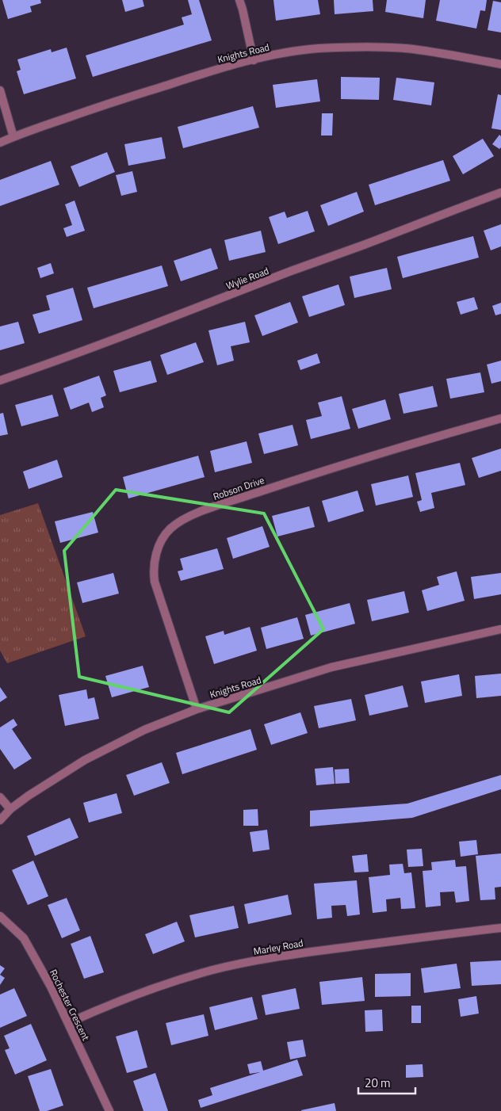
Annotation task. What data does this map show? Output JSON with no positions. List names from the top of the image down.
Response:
{
  "streets": {
    "street": [
      "Knights Road",
      "Wylie Road",
      "Robson Drive",
      "Marley Road",
      "Rochester Crescent"
    ]
  },
  "crossings": [
    ["Knights Road", "Robson Drive"],
    ["Marley Road", "Rochester Crescent"]
  ],
  "scale_bar": "20 m"
}
